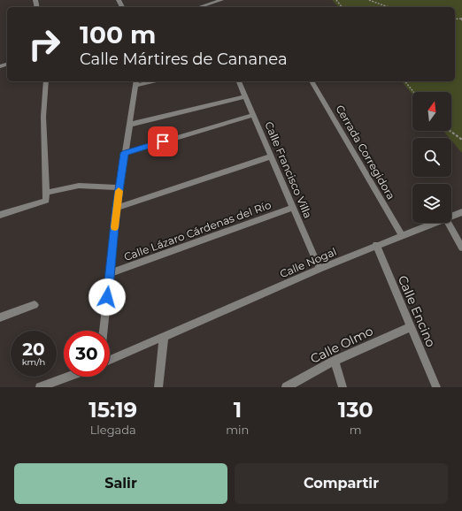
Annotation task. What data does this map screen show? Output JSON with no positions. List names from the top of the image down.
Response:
{
  "streets": {
    "street": [
      "Cerrada Corregidora",
      "Calle Francisco Villa",
      "Calle Lázaro Cárdenas del Río",
      "Calle Nogal",
      "Calle Encino",
      "Calle Olmo"
    ]
  },
  "crossings": [
    ["Cerrada Corregidora", "Calle Nogal"],
    ["Calle Francisco Villa", "Calle Lázaro Cárdenas del Río"],
    ["Calle Francisco Villa", "Calle Nogal"],
    ["Calle Nogal", "Calle Encino"],
    ["Calle Encino", "Calle Olmo"]
  ],
  "north": "top",
  "page": {
    "turn": ["100 m", "Calle Mártires de Cananea"],
    "speed": "20 km/h",
    "limit": "30",
    "eta": [
      "15:19",
      "Llegada",
      "1",
      "min",
      "130",
      "m"
    ],
    "buttons": ["Salir", "Compartir"]
  }
}
